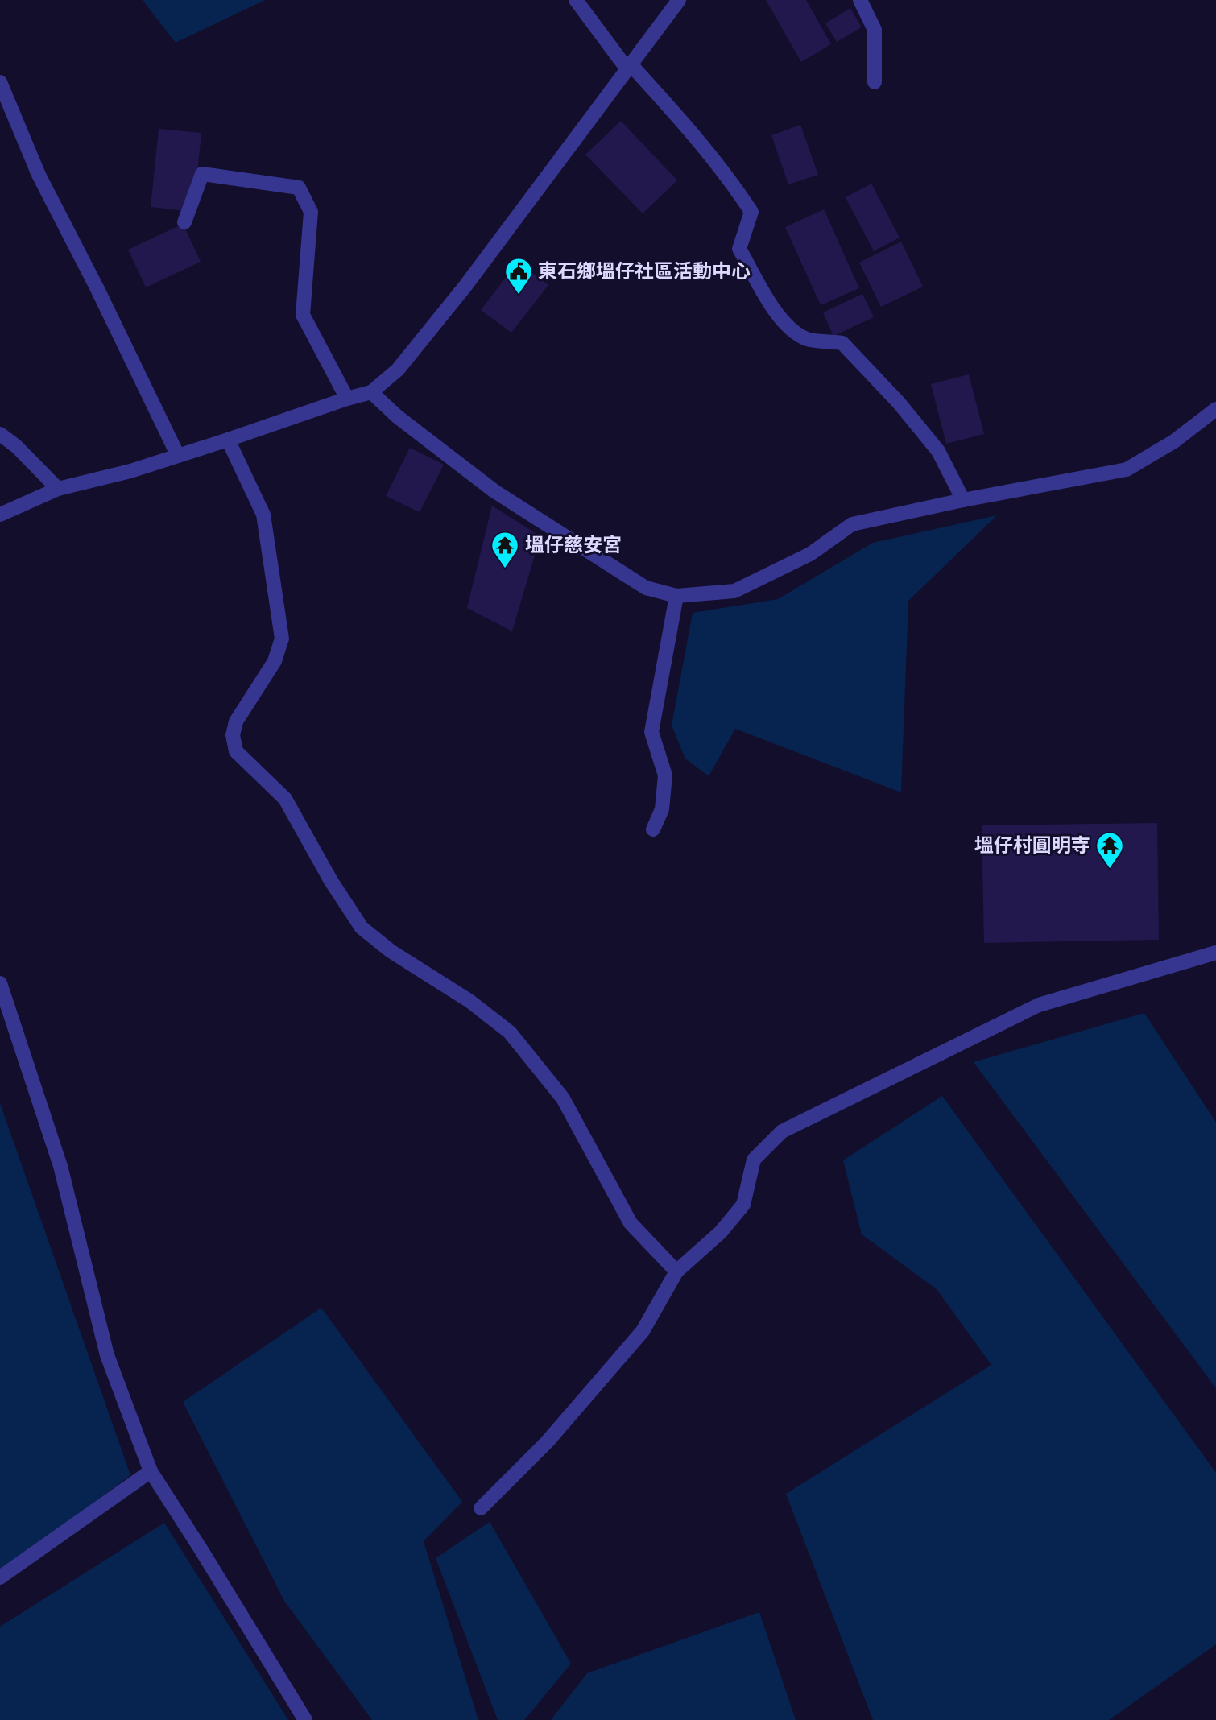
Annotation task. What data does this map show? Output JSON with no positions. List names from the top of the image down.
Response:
{
  "places": {
    "public building": ["東石鄉塭仔社區活動中心"],
    "temple": ["塭仔慈安宮", "塭仔村圓明寺"]
  }
}
